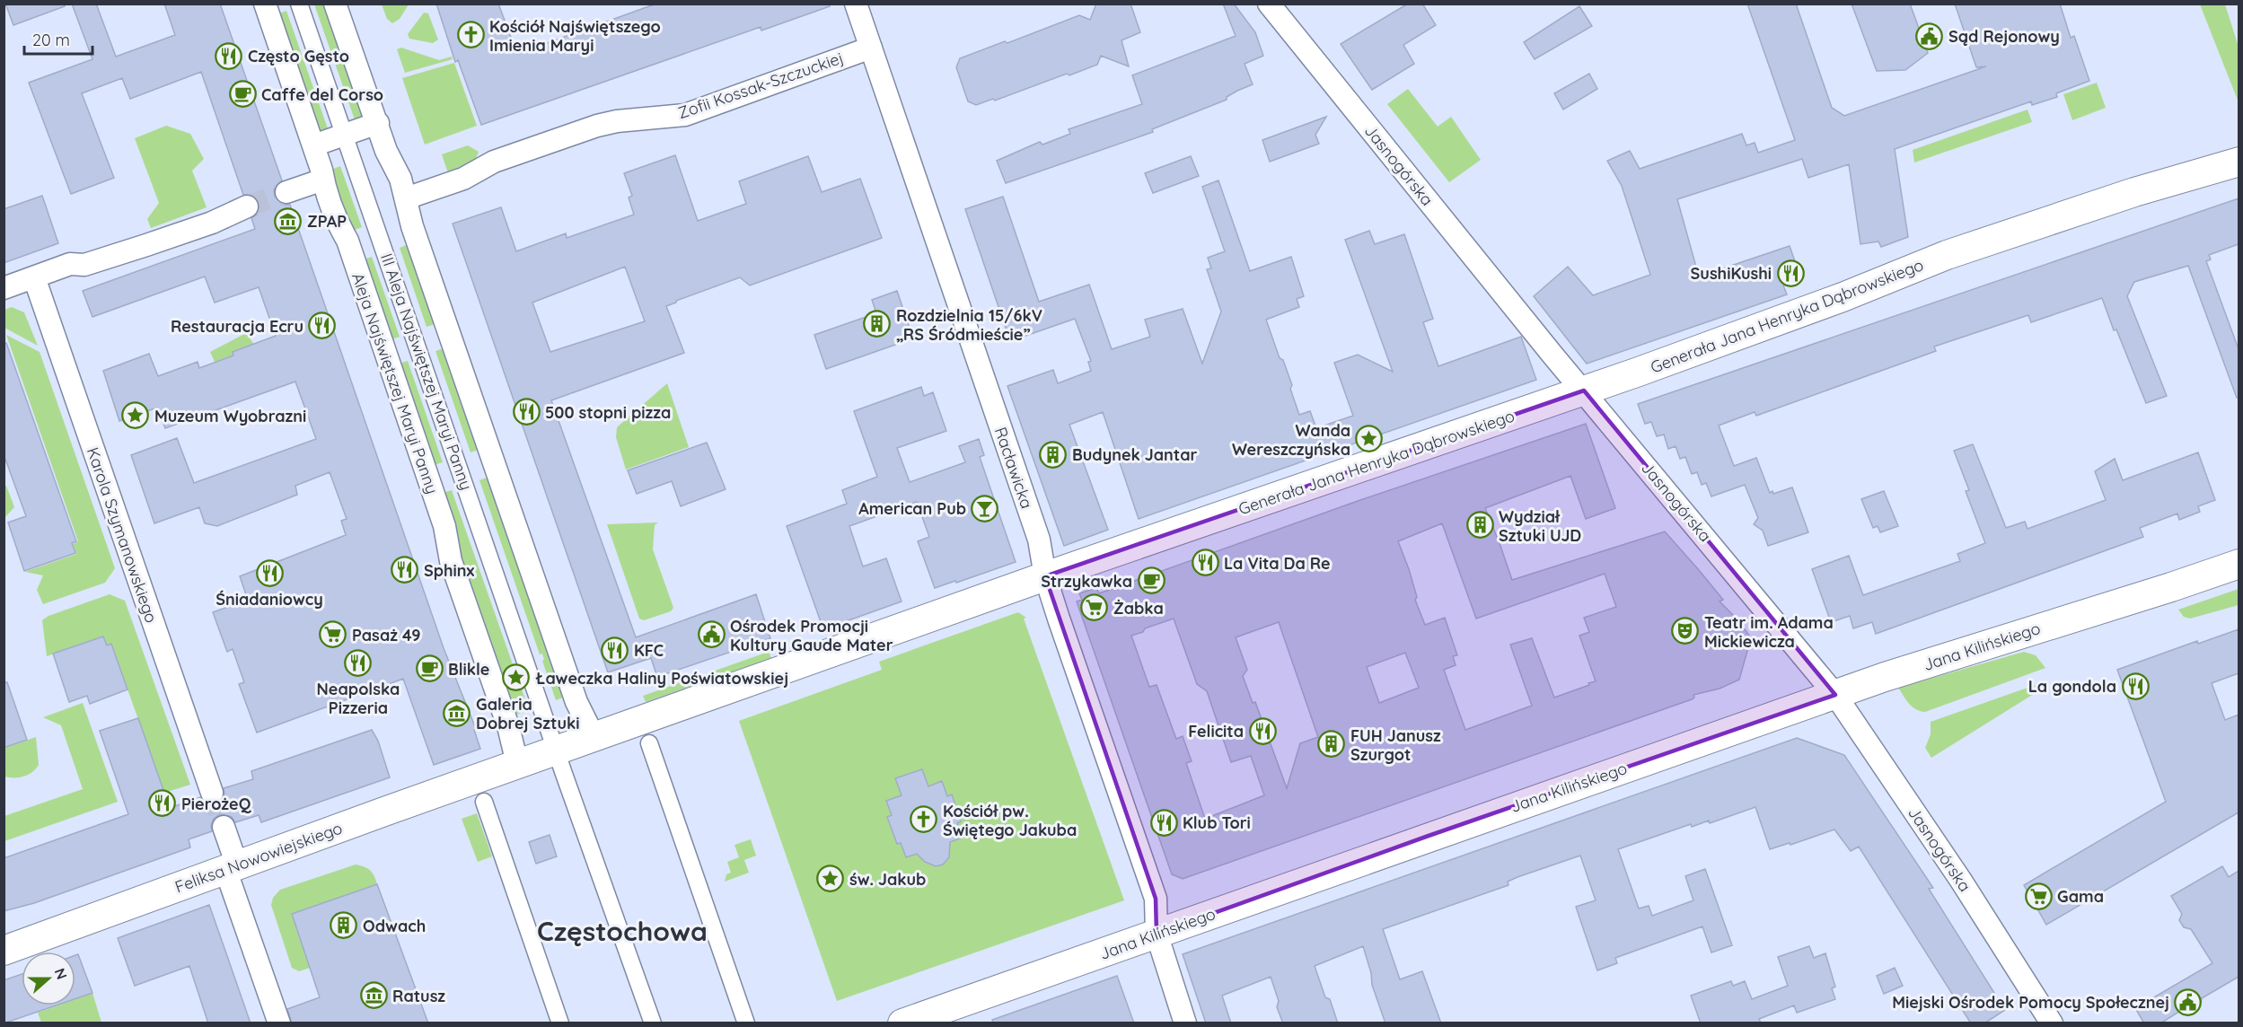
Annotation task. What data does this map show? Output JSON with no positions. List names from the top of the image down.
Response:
{
  "streets": {
    "street": [
      "Zofii Kossak-Szczuckiej",
      "Jasnogórska",
      "Generała Jana Henryka Dąbrowskiego",
      "III Aleja Najświętszej Maryi Panny",
      "Aleja Najświętszej Maryi Panny",
      "Racławicka",
      "Karola Szymanowskiego",
      "Jana Kilińskiego",
      "Feliksa Nowowiejskiego"
    ]
  },
  "crossings": [
    ["Zofii Kossak-Szczuckiej", "Racławicka"],
    ["Jasnogórska", "Generała Jana Henryka Dąbrowskiego"],
    ["Jasnogórska", "Jana Kilińskiego"],
    ["Generała Jana Henryka Dąbrowskiego", "III Aleja Najświętszej Maryi Panny"],
    ["Generała Jana Henryka Dąbrowskiego", "Aleja Najświętszej Maryi Panny"],
    ["Generała Jana Henryka Dąbrowskiego", "Racławicka"],
    ["Generała Jana Henryka Dąbrowskiego", "Feliksa Nowowiejskiego"],
    ["Aleja Najświętszej Maryi Panny", "Feliksa Nowowiejskiego"],
    ["Racławicka", "Jana Kilińskiego"]
  ],
  "districts": ["Częstochowa"],
  "places": {
    "church": ["Kościół Najświętszego Imienia Maryi", "Kościół pw. Świętego Jakuba"],
    "public building": ["Sąd Rejonowy", "Ośrodek Promocji Kultury Gaude Mater", "Miejski Ośrodek Pomocy Społecznej"],
    "restaurant": [
      "Często Gęsto",
      "SushiKushi",
      "Restauracja Ecru",
      "500 stopni pizza",
      "La Vita Da Re",
      "Sphinx",
      "Śniadaniowcy",
      "KFC",
      "Neapolska Pizzeria",
      "La gondola",
      "Felicita",
      "PierożeQ",
      "Klub Tori"
    ],
    "cafe": ["Caffe del Corso", "Strzykawka", "Blikle"],
    "museum": ["ZPAP", "Galeria Dobrej Sztuki", "Ratusz"],
    "building": [
      "Rozdzielnia 15/6kV „RS Śródmieście”",
      "Budynek Jantar",
      "Wydział Sztuki UJD",
      "FUH Janusz Szurgot",
      "Odwach"
    ],
    "place": [
      "Muzeum Wyobrazni",
      "Wanda Wereszczyńska",
      "Ławeczka Haliny Poświatowskiej",
      "św. Jakub"
    ],
    "bar": ["American Pub"],
    "supermarket": ["Żabka", "Pasaż 49", "Gama"],
    "theatre": ["Teatr im. Adama Mickiewicza"]
  },
  "scale_bar": "20 m",
  "north": "right"
}
